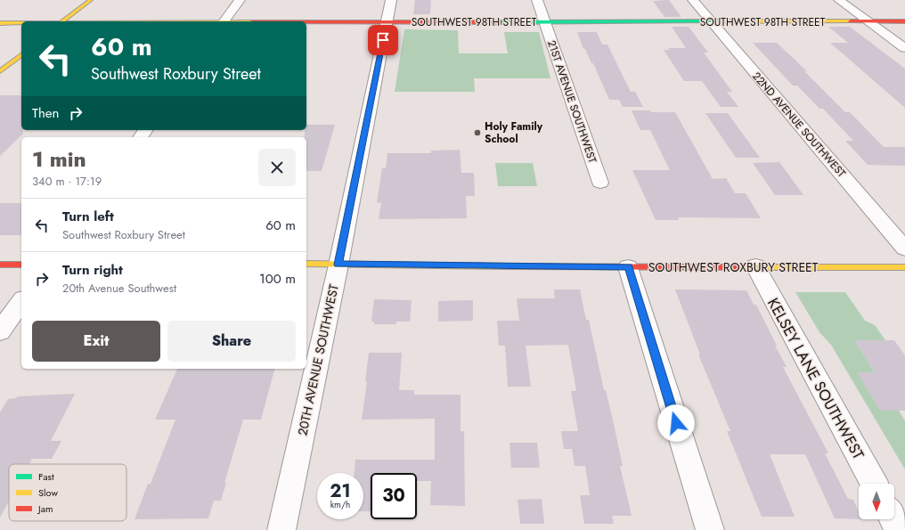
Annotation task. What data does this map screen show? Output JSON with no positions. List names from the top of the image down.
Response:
{
  "streets": {
    "street": [
      "SOUTHWEST 98TH STREET",
      "21ST AVENUE SOUTHWEST",
      "22ND AVENUE SOUTHWEST",
      "SOUTHWEST ROXBURY STREET",
      "20TH AVENUE SOUTHWEST",
      "KELSEY LANE SOUTHWEST"
    ]
  },
  "crossings": [
    ["SOUTHWEST 98TH STREET", "21ST AVENUE SOUTHWEST"],
    ["SOUTHWEST 98TH STREET", "22ND AVENUE SOUTHWEST"],
    ["SOUTHWEST 98TH STREET", "20TH AVENUE SOUTHWEST"],
    ["22ND AVENUE SOUTHWEST", "SOUTHWEST ROXBURY STREET"],
    ["SOUTHWEST ROXBURY STREET", "20TH AVENUE SOUTHWEST"],
    ["SOUTHWEST ROXBURY STREET", "KELSEY LANE SOUTHWEST"]
  ],
  "places": ["Holy Family School"],
  "legend": ["Fast", "Slow", "Jam"],
  "north": "bottom",
  "page": {
    "turn": ["60 m", "Southwest Roxbury Street"],
    "then": "Then",
    "heading": ["1 min", "340 m · 17:19"],
    "list": [
      {
        "name": "Turn left",
        "note": "Southwest Roxbury Street",
        "value": "60 m"
      },
      {
        "name": "Turn right",
        "note": "20th Avenue Southwest",
        "value": "100 m"
      }
    ],
    "buttons": ["Exit", "Share"],
    "speed": "21 km/h",
    "limit": "30"
  }
}
